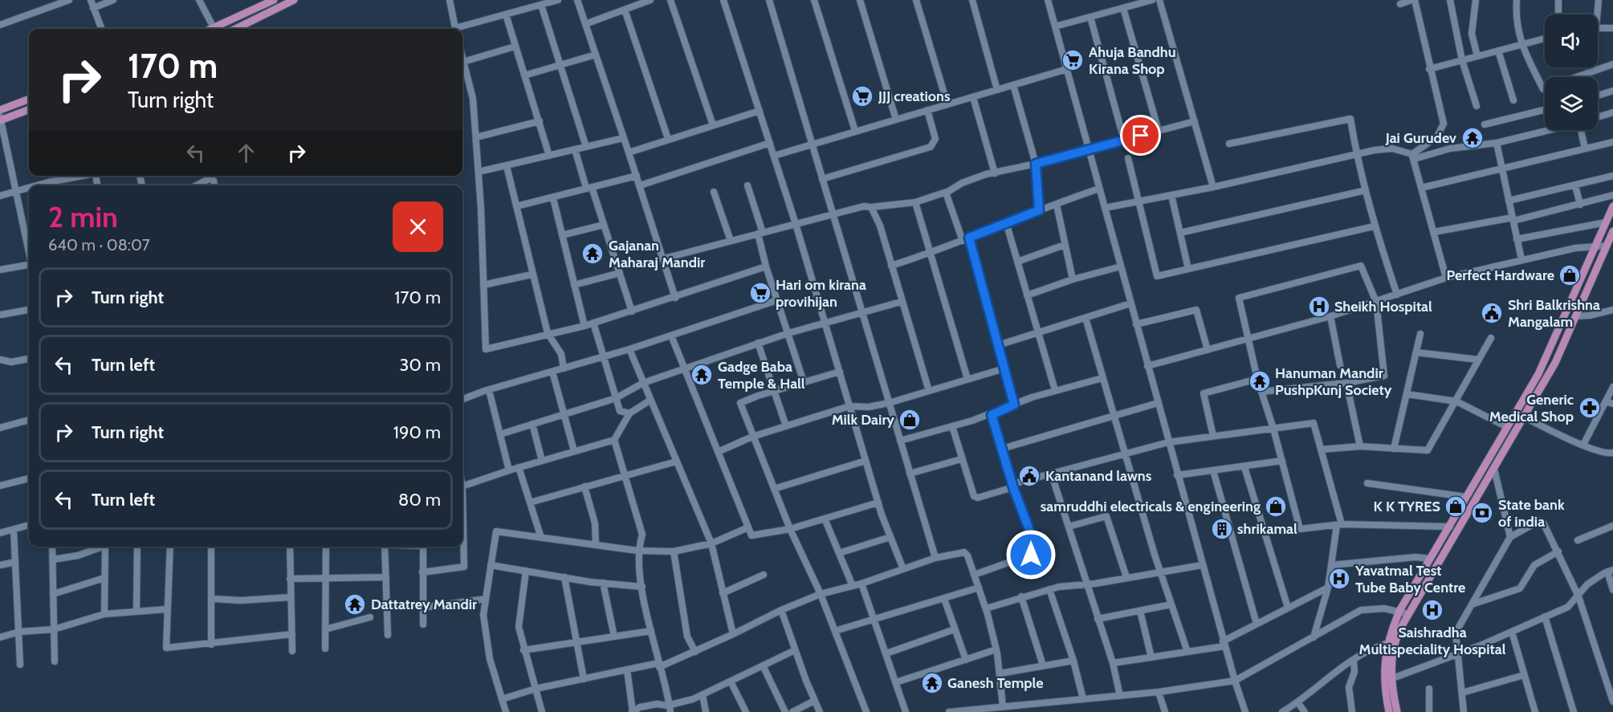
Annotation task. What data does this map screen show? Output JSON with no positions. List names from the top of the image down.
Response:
{
  "places": {
    "supermarket": ["Ahuja Bandhu Kirana Shop", "JJJ creations", "Hari om kirana provihijan"],
    "temple": [
      "Jai Gurudev",
      "Gajanan Maharaj Mandir",
      "Gadge Baba Temple & Hall",
      "Hanuman Mandir PushpKunj Society",
      "Dattatrey Mandir",
      "Ganesh Temple"
    ],
    "shop": [
      "Perfect Hardware",
      "Milk Dairy",
      "samruddhi electricals & engineering",
      "K K TYRES"
    ],
    "hospital": ["Sheikh Hospital", "Yavatmal Test Tube Baby Centre", "Saishradha Multispeciality Hospital"],
    "public building": ["Shri Balkrishna Mangalam", "Kantanand lawns"],
    "pharmacy": ["Generic Medical Shop"],
    "bank": ["State bank of india"],
    "building": ["shrikamal"]
  },
  "page": {
    "turn": ["170 m", "Turn right"],
    "heading": ["2 min", "640 m · 08:07"],
    "list": [
      {
        "name": "Turn right",
        "value": "170 m"
      },
      {
        "name": "Turn left",
        "value": "30 m"
      },
      {
        "name": "Turn right",
        "value": "190 m"
      },
      {
        "name": "Turn left",
        "value": "80 m"
      }
    ]
  }
}
